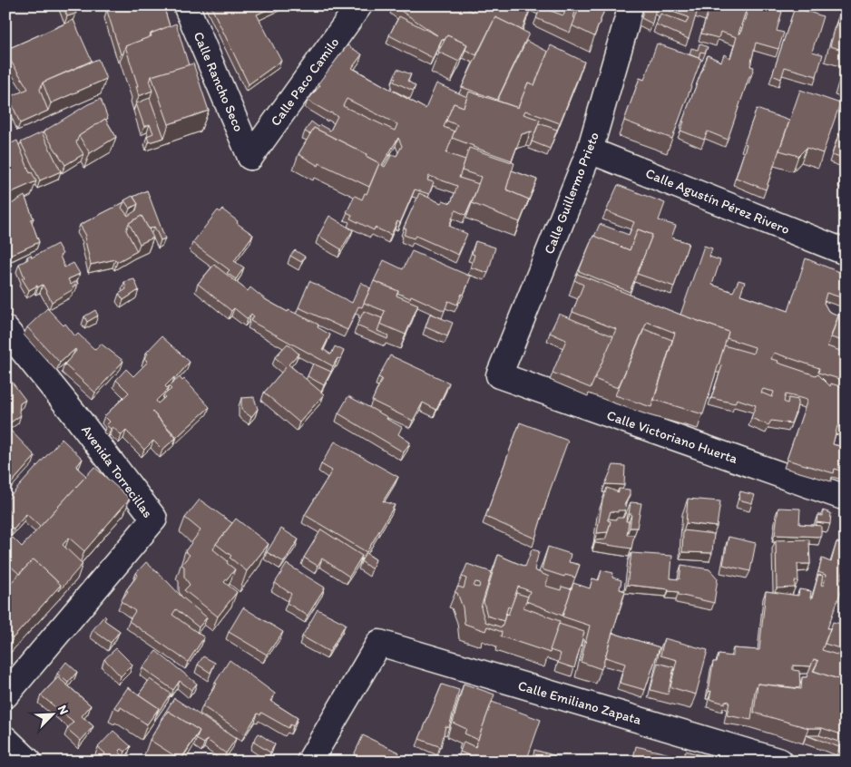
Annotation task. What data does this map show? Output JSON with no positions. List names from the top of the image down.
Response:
{
  "streets": {
    "street": [
      "Calle Rancho Seco",
      "Calle Paco Camilo",
      "Calle Guillermo Prieto",
      "Calle Agustín Pérez Rivero",
      "Calle Victoriano Huerta",
      "Avenida Torrecillas",
      "Calle Emiliano Zapata"
    ]
  },
  "crossings": [
    ["Calle Rancho Seco", "Calle Paco Camilo"],
    ["Calle Guillermo Prieto", "Calle Agustín Pérez Rivero"],
    ["Calle Guillermo Prieto", "Calle Victoriano Huerta"]
  ],
  "north": "top right"
}
